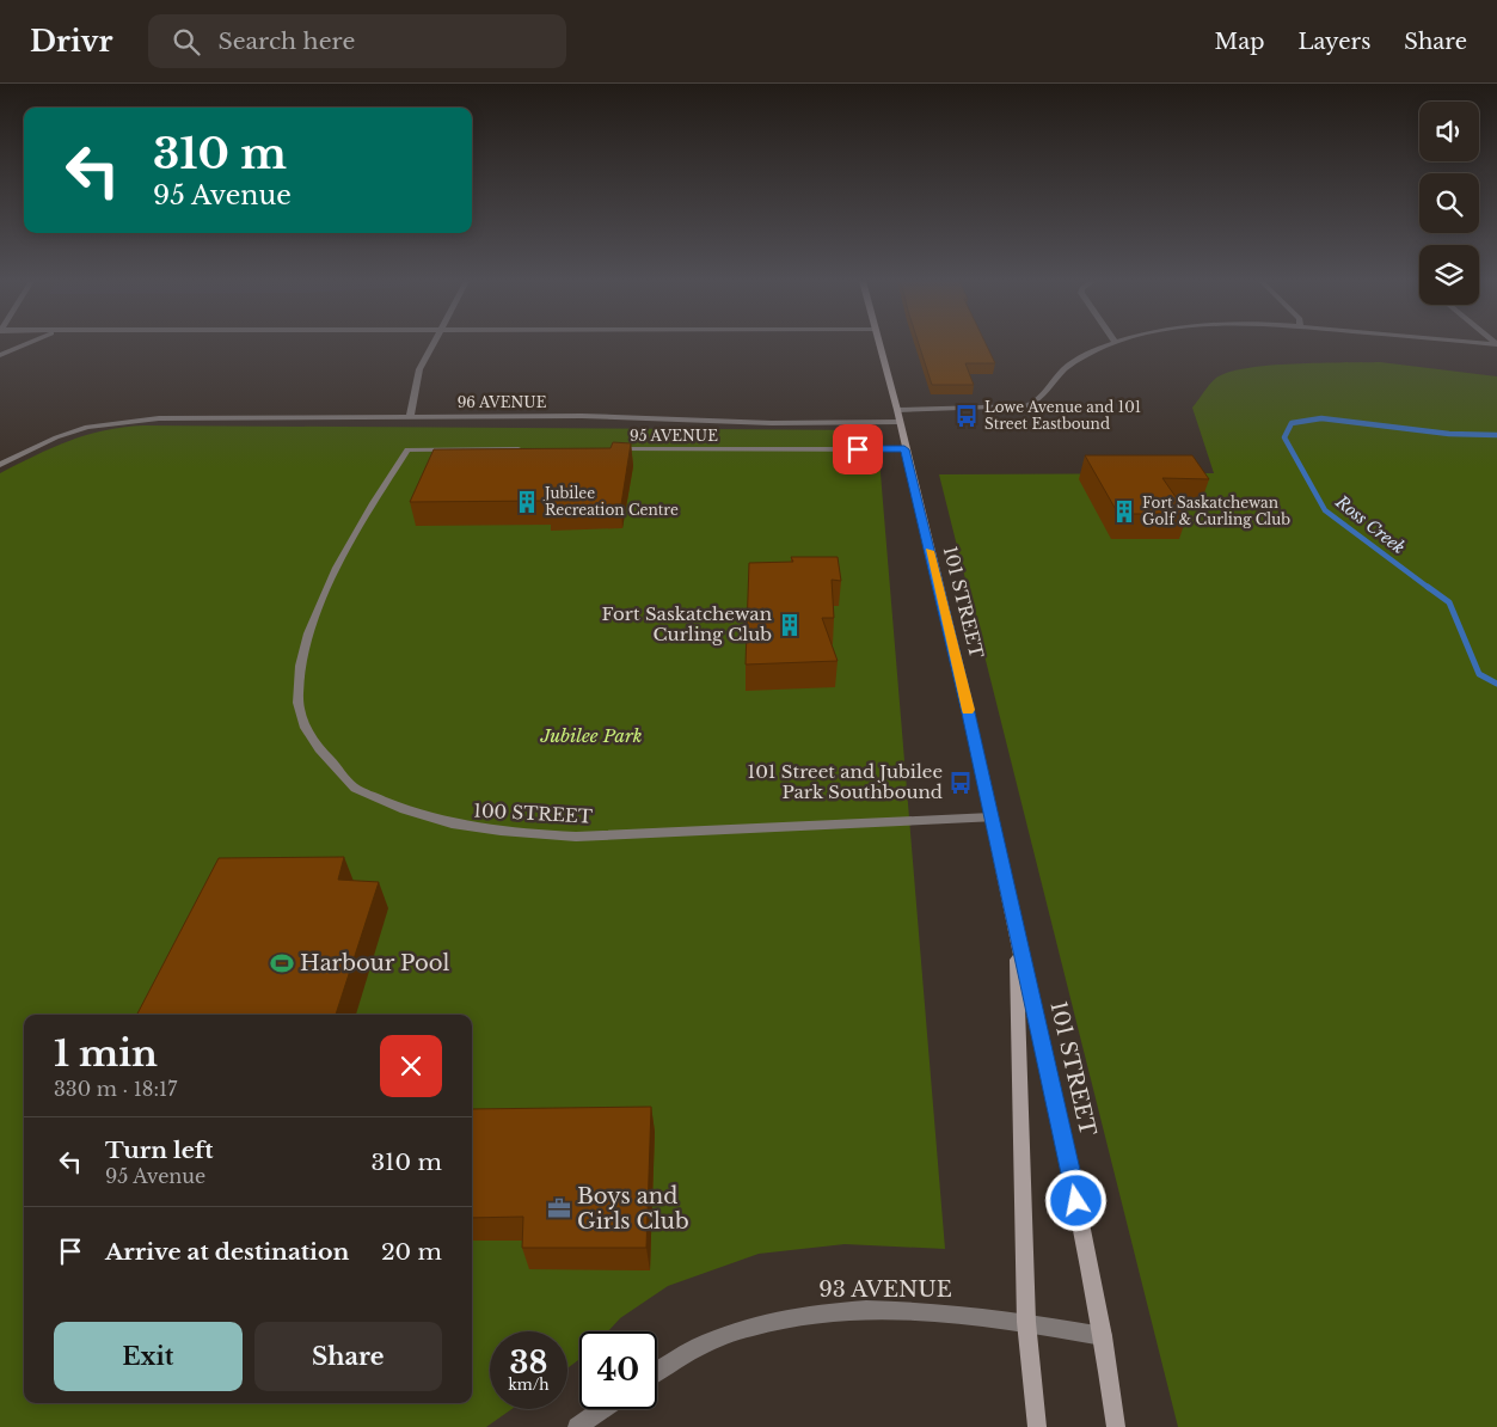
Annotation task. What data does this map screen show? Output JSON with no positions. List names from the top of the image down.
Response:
{
  "streets": {
    "street": [
      "96 AVENUE",
      "95 AVENUE",
      "101 STREET",
      "100 STREET",
      "93 AVENUE"
    ]
  },
  "crossings": [
    ["96 AVENUE", "101 STREET"],
    ["95 AVENUE", "101 STREET"],
    ["101 STREET", "100 STREET"],
    ["101 STREET", "93 AVENUE"]
  ],
  "water": ["Ross Creek"],
  "parks": ["Jubilee Park"],
  "places": {
    "bus stop": ["Lowe Avenue and 101 Street Eastbound", "101 Street and Jubilee Park Southbound"],
    "building": ["Jubilee Recreation Centre", "Fort Saskatchewan Golf & Curling Club", "Fort Saskatchewan Curling Club"],
    "sports": ["Harbour Pool"],
    "office": ["Boys and Girls Club"]
  },
  "page": {
    "header": "Drivr",
    "search": "Search here",
    "nav": ["Map", "Layers", "Share"],
    "turn": ["310 m", "95 Avenue"],
    "heading": ["1 min", "330 m · 18:17"],
    "list": [
      {
        "name": "Turn left",
        "note": "95 Avenue",
        "value": "310 m"
      },
      {
        "name": "Arrive at destination",
        "value": "20 m"
      }
    ],
    "buttons": ["Exit", "Share"],
    "speed": "38 km/h",
    "limit": "40"
  }
}
